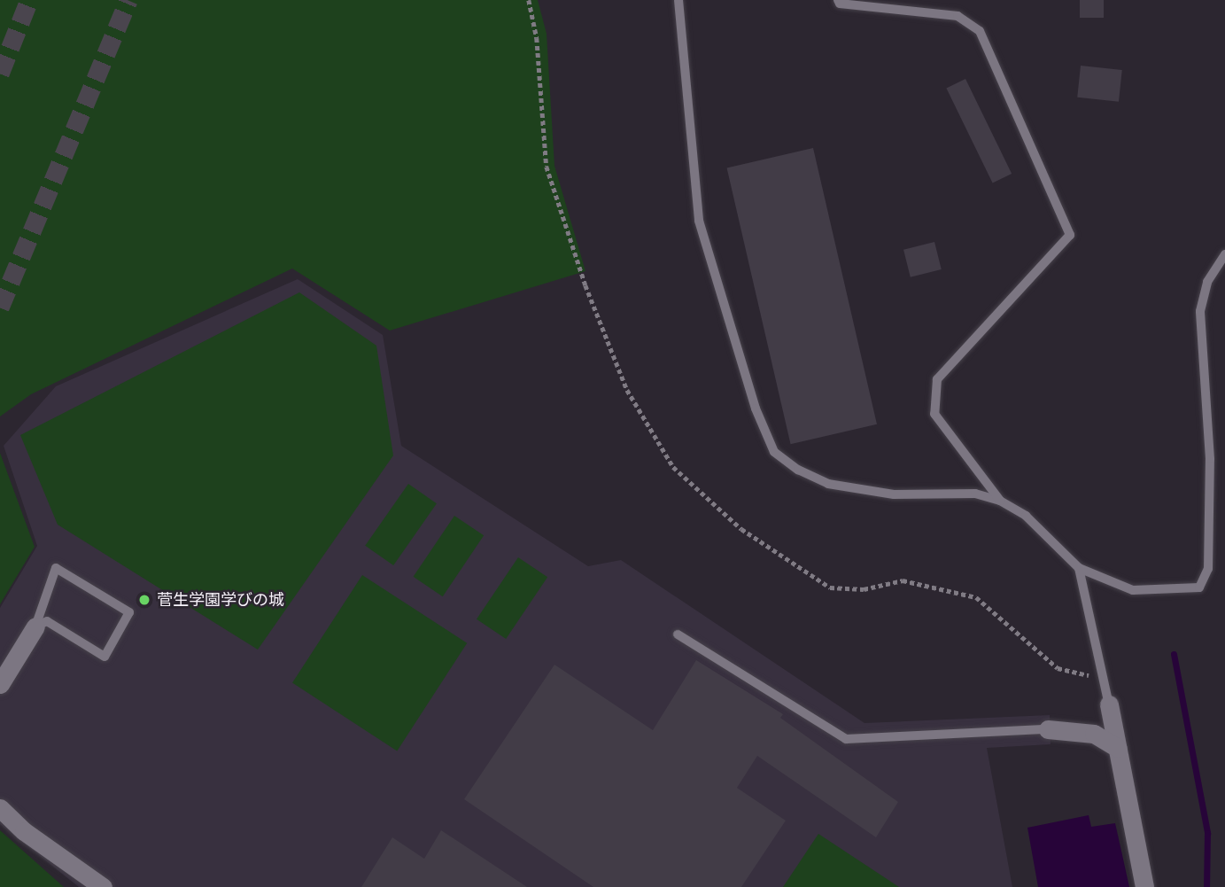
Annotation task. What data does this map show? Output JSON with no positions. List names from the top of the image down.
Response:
{
  "places": ["菅生学園学びの城"]
}
